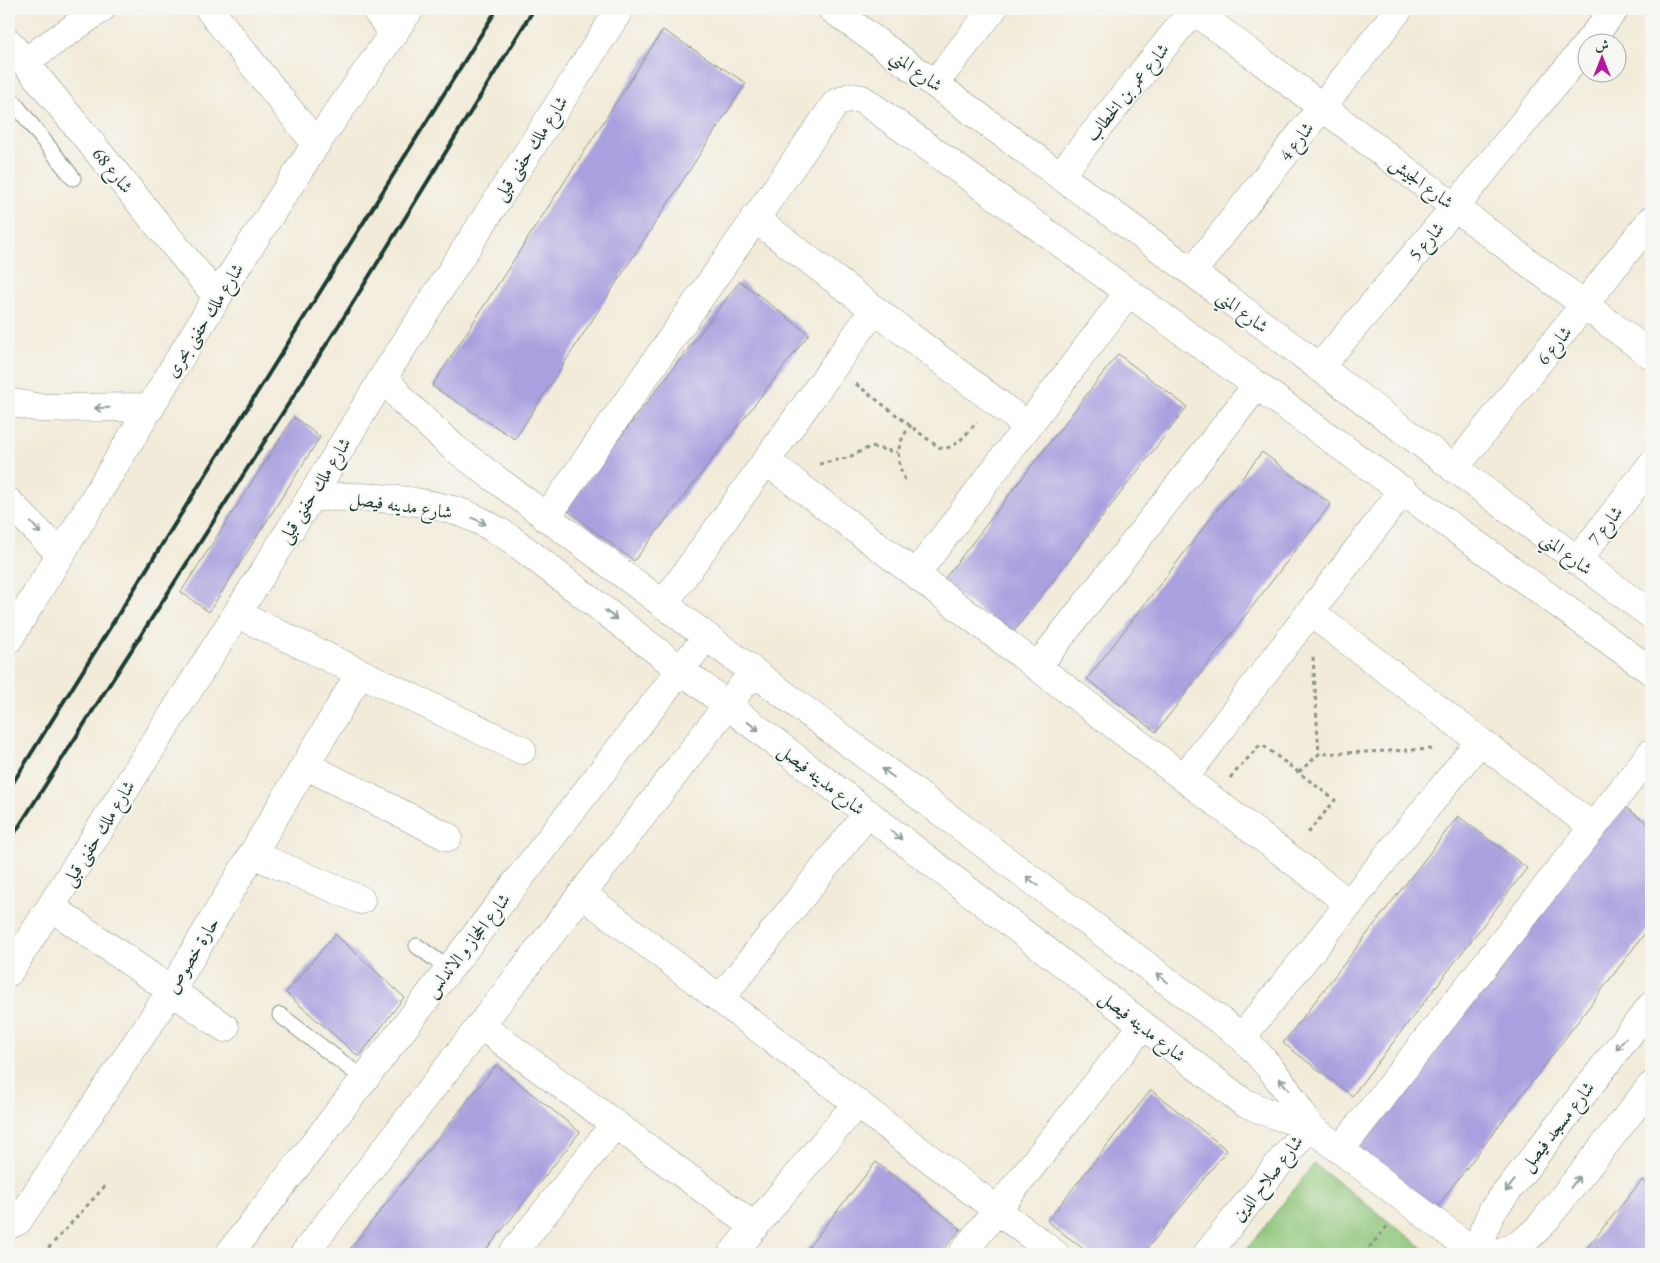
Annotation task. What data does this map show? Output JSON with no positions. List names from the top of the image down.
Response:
{
  "streets": {
    "street": [
      "شارع المني",
      "شارع عمر بن الخطاب",
      "شارع 4",
      "شارع ملك حفنى قبلى",
      "شارع 68",
      "شارع الجيش",
      "شارع 5",
      "شارع ملك حفنى بحرى",
      "شارع 6",
      "شارع مدينه فيصل",
      "شارع 7",
      "شارع الحجاز و الاندلس",
      "حارة خصوص",
      "شارع مسجد فيصل",
      "شارع صلاح الدين"
    ]
  },
  "crossings": [
    ["شارع المني", "شارع عمر بن الخطاب"],
    ["شارع المني", "شارع 4"],
    ["شارع المني", "شارع 5"],
    ["شارع المني", "شارع 6"],
    ["شارع المني", "شارع 7"],
    ["شارع عمر بن الخطاب", "شارع الجيش"],
    ["شارع 4", "شارع الجيش"],
    ["شارع ملك حفنى قبلى", "شارع مدينه فيصل"],
    ["شارع 68", "شارع ملك حفنى بحرى"],
    ["شارع الجيش", "شارع 5"],
    ["شارع الجيش", "شارع 6"],
    ["شارع مدينه فيصل", "شارع الحجاز و الاندلس"],
    ["شارع مدينه فيصل", "شارع مسجد فيصل"],
    ["شارع مدينه فيصل", "شارع صلاح الدين"]
  ],
  "north": "top"
}
